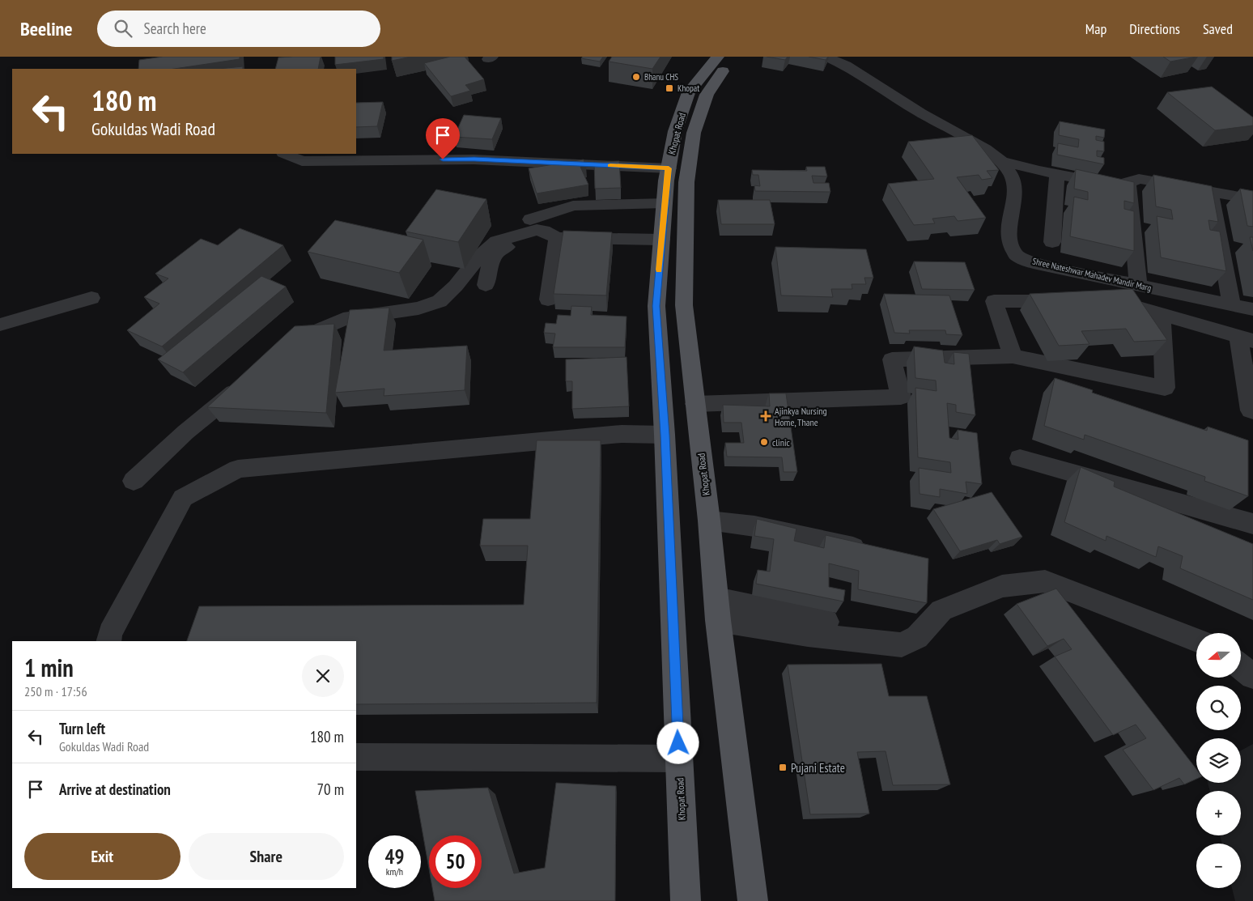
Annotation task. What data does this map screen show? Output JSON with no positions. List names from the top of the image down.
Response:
{
  "streets": {
    "main road": ["Khopat Road"],
    "street": ["Shree Nateshwar Mahadev Mandir Marg"]
  },
  "places": {
    "other": ["Bhanu CHS", "clinic"],
    "transit": ["Khopat", "Pujani Estate"],
    "health": ["Ajinkya Nursing Home, Thane"]
  },
  "north": "left",
  "page": {
    "header": "Beeline",
    "search": "Search here",
    "nav": ["Map", "Directions", "Saved"],
    "turn": ["180 m", "Gokuldas Wadi Road"],
    "map_buttons": ["+", "−"],
    "heading": ["1 min", "250 m · 17:56"],
    "list": [
      {
        "name": "Turn left",
        "note": "Gokuldas Wadi Road",
        "value": "180 m"
      },
      {
        "name": "Arrive at destination",
        "value": "70 m"
      }
    ],
    "buttons": ["Exit", "Share"],
    "speed": "49 km/h",
    "limit": "50"
  }
}
